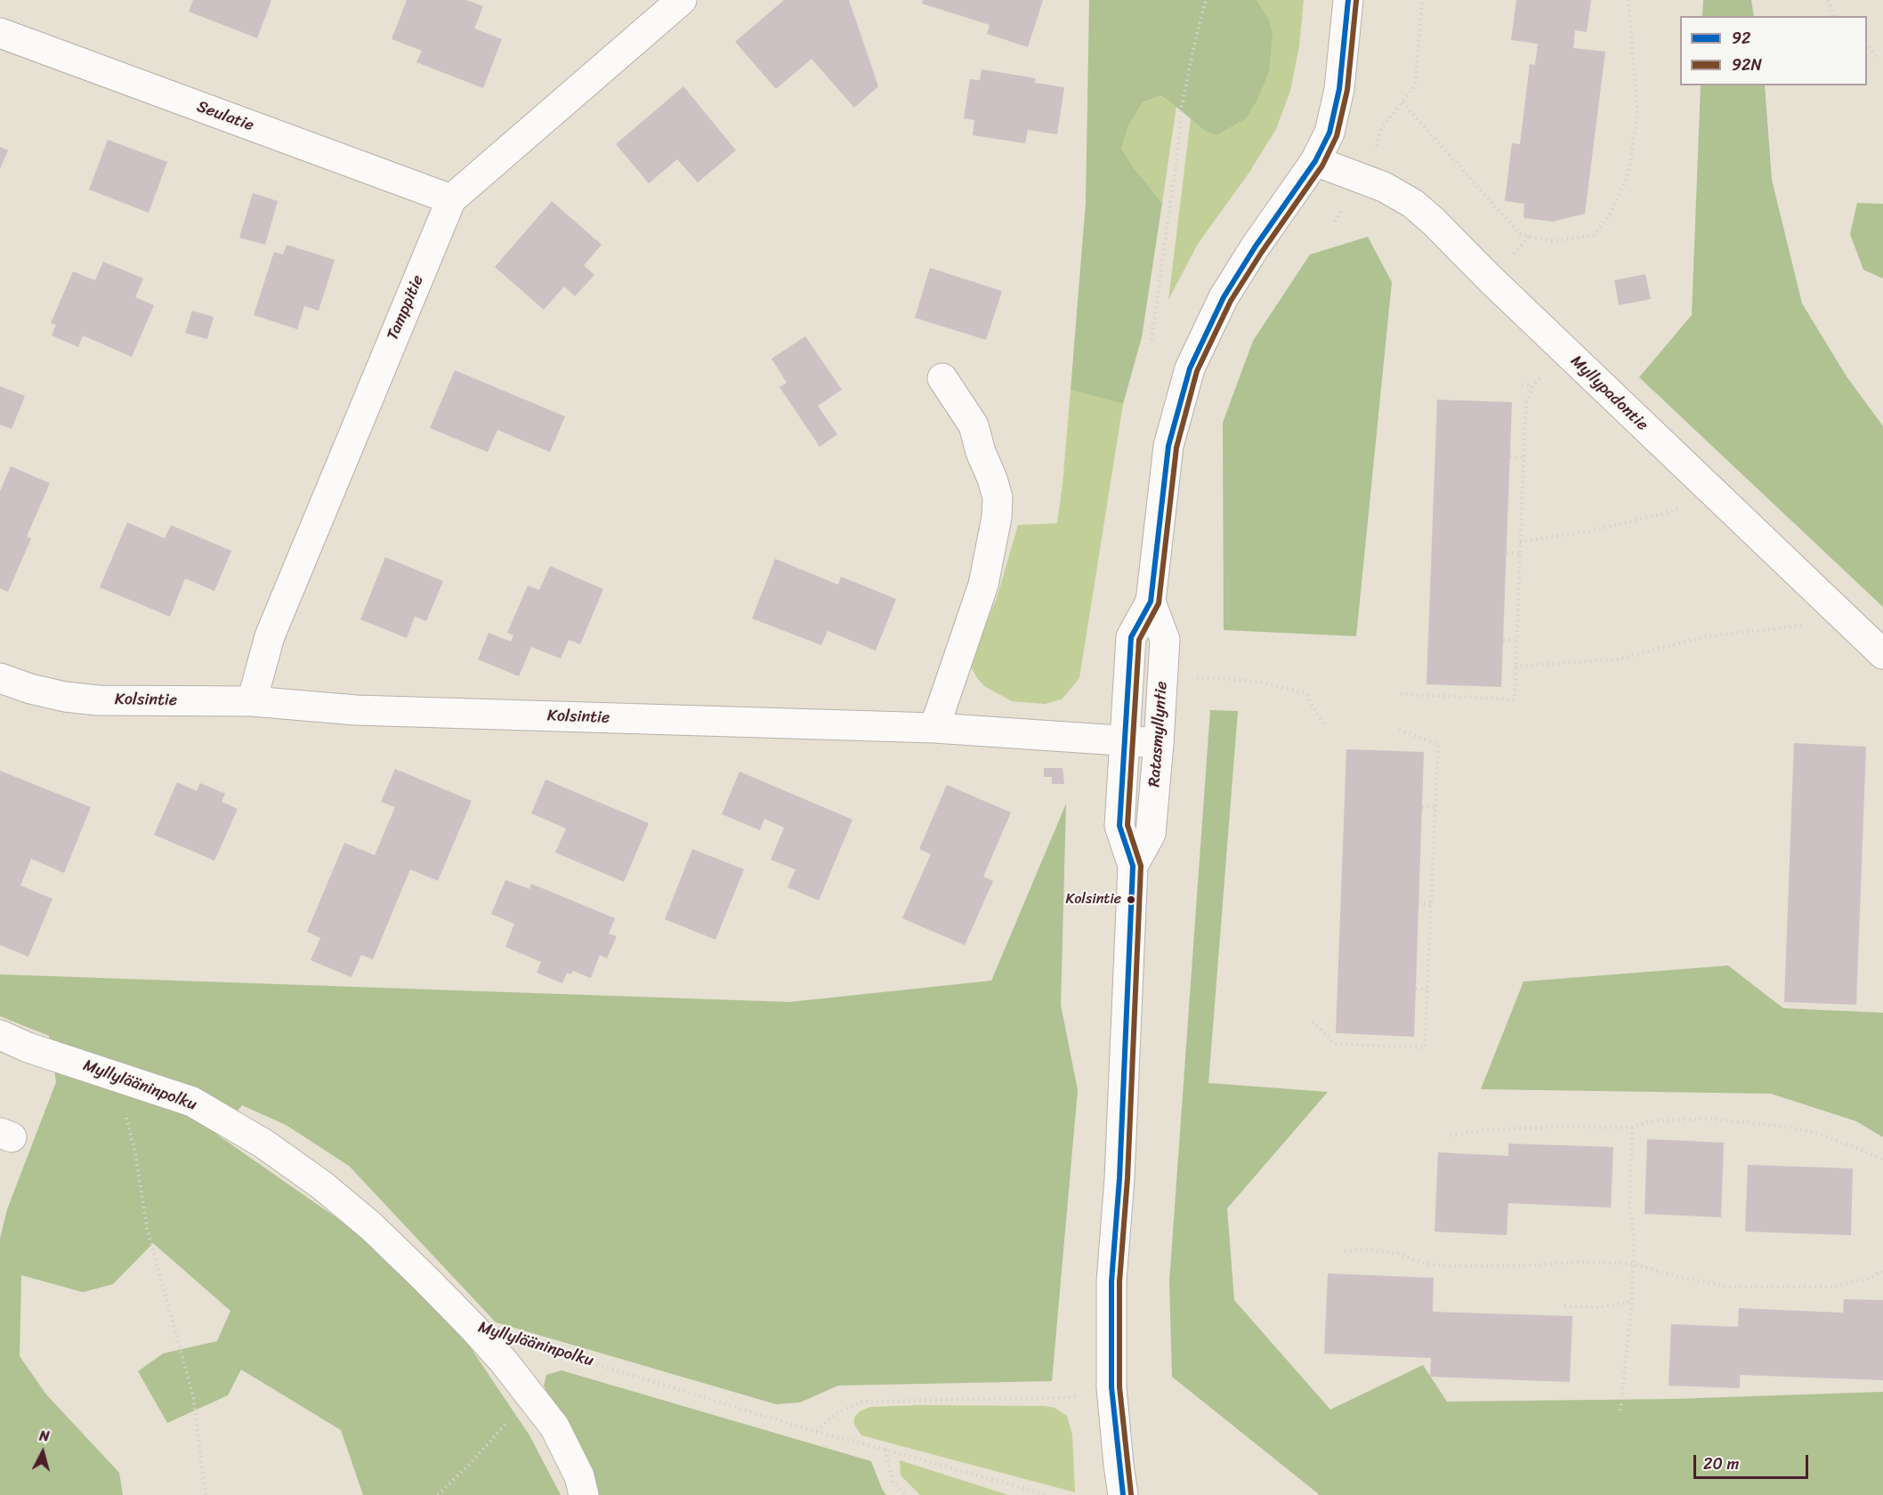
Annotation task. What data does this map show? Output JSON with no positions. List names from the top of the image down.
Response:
{
  "streets": {
    "street": [
      "Seulatie",
      "Tamppitie",
      "Myllypadontie",
      "Kolsintie",
      "Ratasmyllyntie",
      "Myllylääninpolku"
    ]
  },
  "crossings": [
    ["Seulatie", "Tamppitie"],
    ["Tamppitie", "Kolsintie"],
    ["Myllypadontie", "Ratasmyllyntie"],
    ["Kolsintie", "Ratasmyllyntie"]
  ],
  "places": ["Kolsintie"],
  "lines": ["transit line 92", "transit line 92N"],
  "legend": ["92", "92N"],
  "scale_bar": "20 m",
  "north": "top"
}
